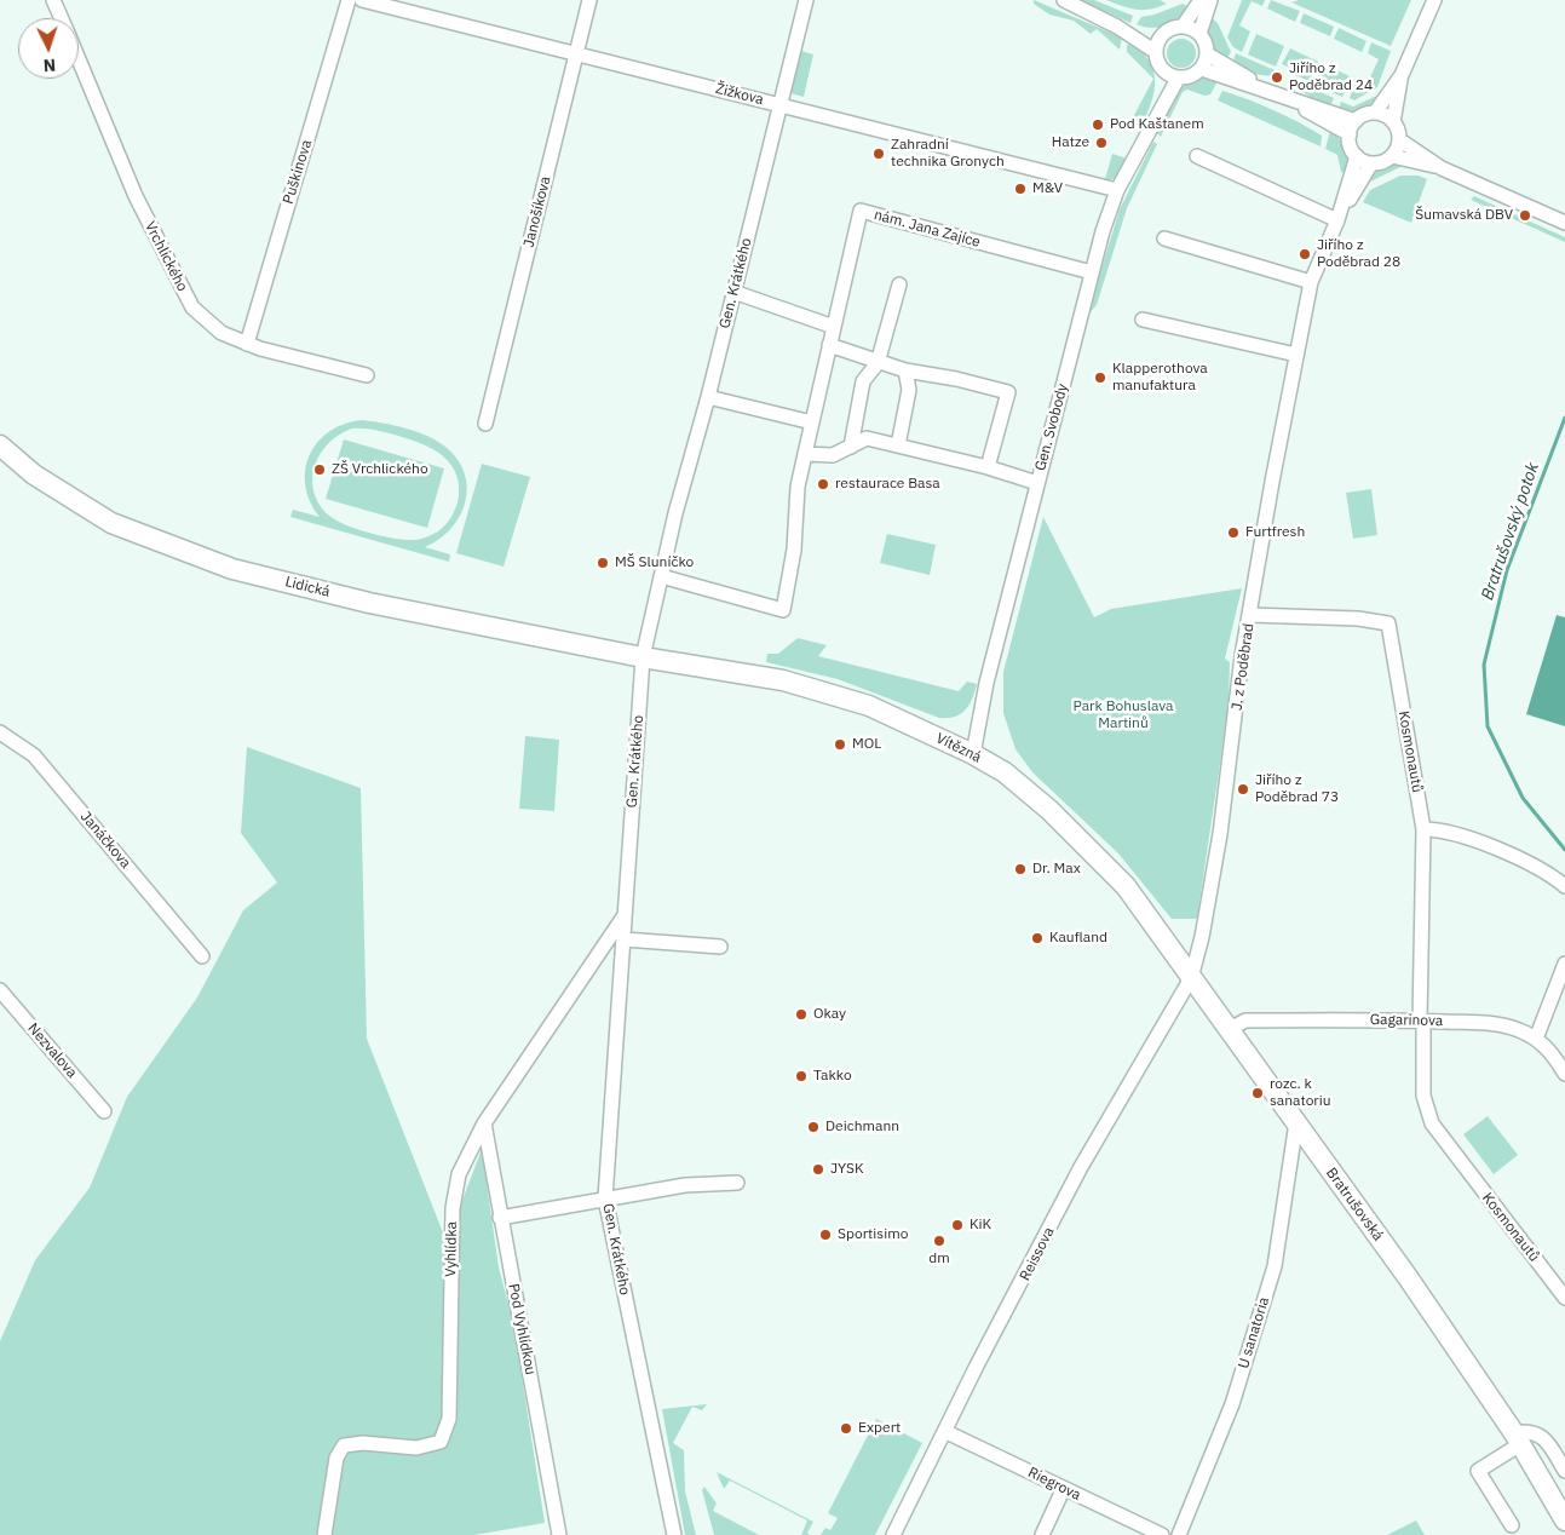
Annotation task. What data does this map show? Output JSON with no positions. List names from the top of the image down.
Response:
{
  "streets": {
    "main road": ["Lidická", "Vítězná", "Bratrušovská"],
    "street": [
      "Žižkova",
      "Puškinova",
      "Janošíkova",
      "nám. Jana Zajíce",
      "Vrchlického",
      "Gen. Krátkého",
      "Gen. Svobody",
      "J. z Poděbrad",
      "Kosmonautů",
      "Janáčkova",
      "Gagarinova",
      "Nezvalova",
      "Vyhlídka",
      "Reissova",
      "Pod Vyhlídkou",
      "U sanatoria",
      "Riegrova"
    ]
  },
  "crossings": [
    ["Žižkova", "Janošíkova"],
    ["Žižkova", "Gen. Krátkého"],
    ["Žižkova", "Gen. Svobody"],
    ["Puškinova", "Vrchlického"],
    ["nám. Jana Zajíce", "Gen. Krátkého"],
    ["nám. Jana Zajíce", "Gen. Svobody"],
    ["Gen. Krátkého", "Lidická"],
    ["Gen. Krátkého", "Vítězná"],
    ["Gen. Krátkého", "Vyhlídka"],
    ["Gen. Svobody", "Vítězná"],
    ["Lidická", "Vítězná"],
    ["J. z Poděbrad", "Vítězná"],
    ["J. z Poděbrad", "Kosmonautů"],
    ["J. z Poděbrad", "Bratrušovská"],
    ["J. z Poděbrad", "Reissova"],
    ["Vítězná", "Bratrušovská"],
    ["Vítězná", "Reissova"],
    ["Kosmonautů", "Gagarinova"],
    ["Gagarinova", "Bratrušovská"],
    ["Bratrušovská", "Reissova"],
    ["Bratrušovská", "U sanatoria"],
    ["Vyhlídka", "Pod Vyhlídkou"],
    ["Reissova", "Riegrova"]
  ],
  "water": ["Bratrušovský potok"],
  "parks": ["Park Bohuslava Martinů"],
  "places": [
    "Jiřího z Poděbrad 24",
    "Pod Kaštanem",
    "Hatze",
    "Zahradní technika Gronych",
    "M&V",
    "Šumavská DBV",
    "Jiřího z Poděbrad 28",
    "Klapperothova manufaktura",
    "ZŠ Vrchlického",
    "restaurace Basa",
    "Furtfresh",
    "MŠ Sluníčko",
    "MOL",
    "Jiřího z Poděbrad 73",
    "Dr. Max",
    "Kaufland",
    "Okay",
    "Takko",
    "rozc. k sanatoriu",
    "Deichmann",
    "JYSK",
    "KiK",
    "Sportisimo",
    "dm",
    "Expert"
  ],
  "north": "bottom"
}
